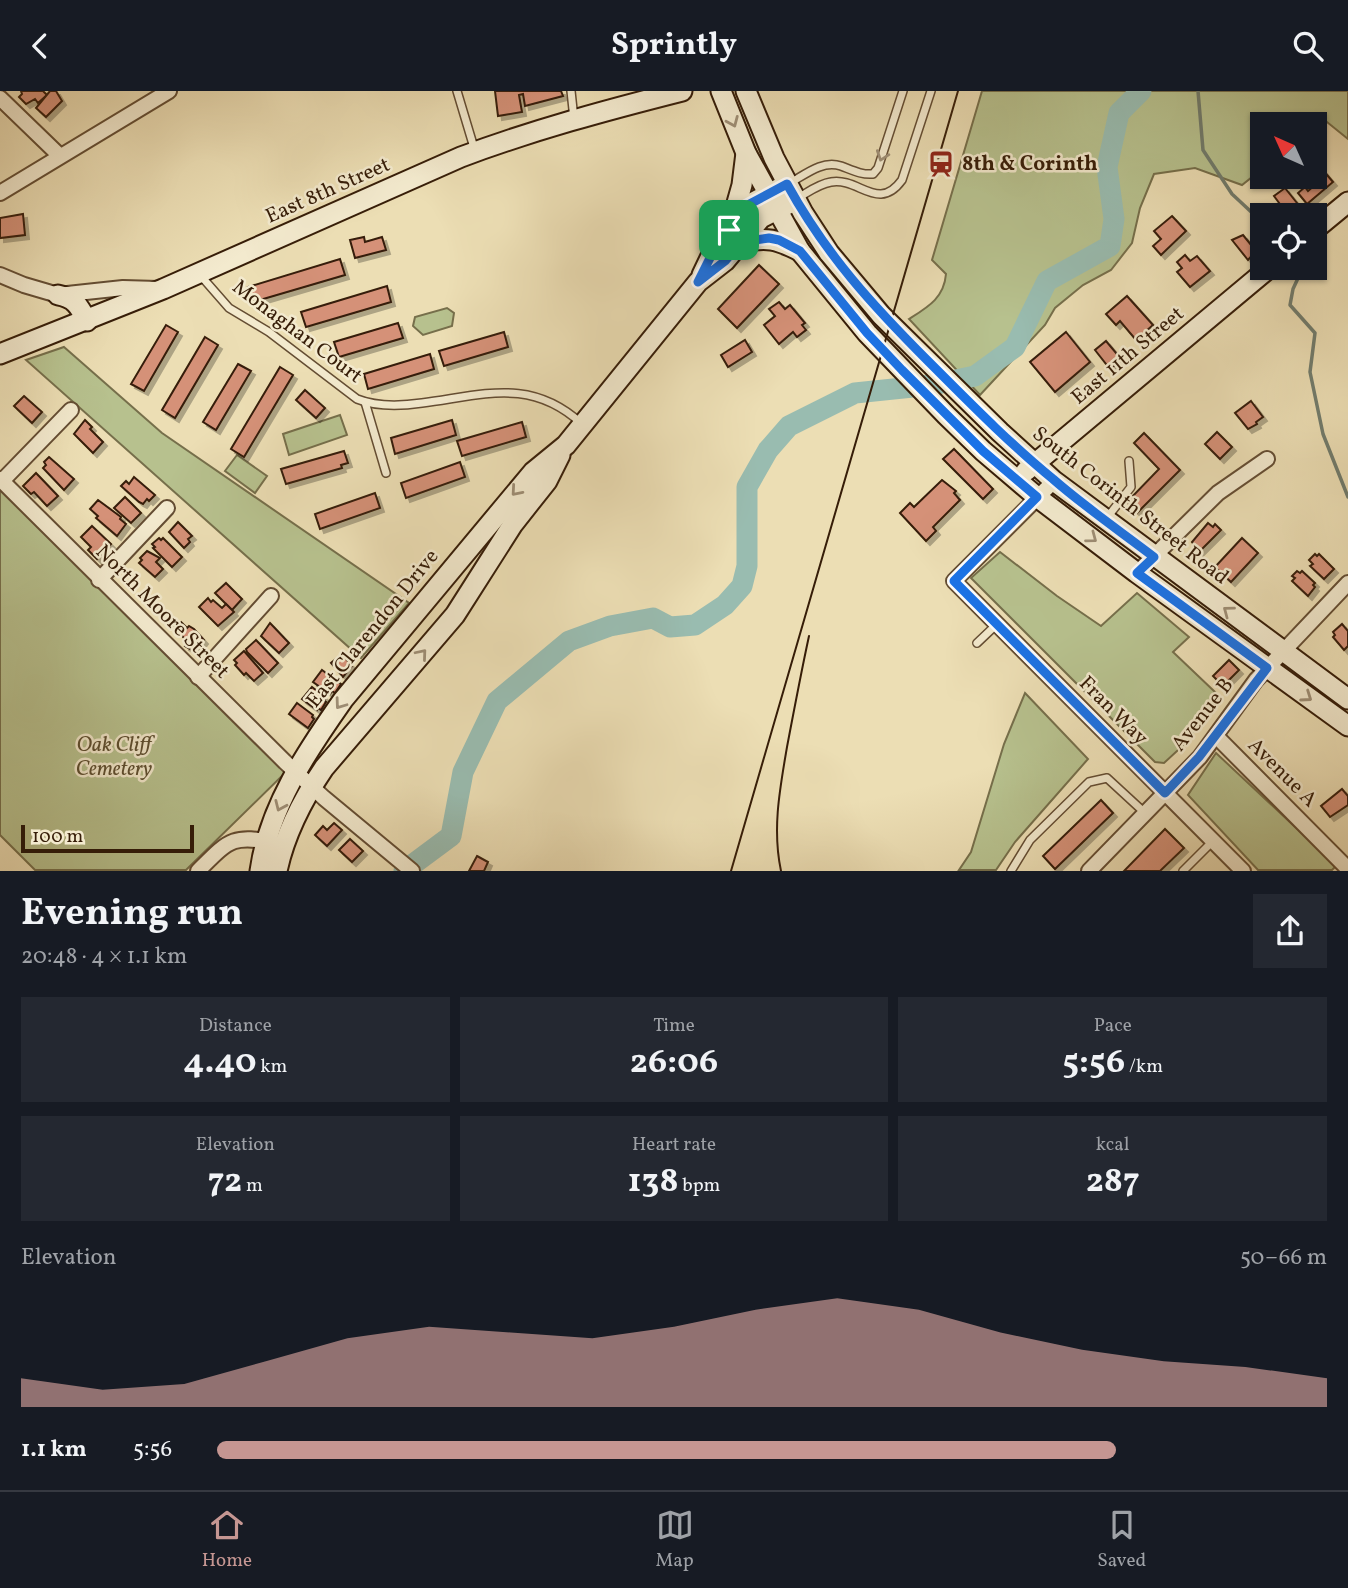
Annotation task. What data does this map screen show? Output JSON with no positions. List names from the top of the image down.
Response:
{
  "streets": {
    "main road": [
      "East 8th Street",
      "East 11th Street",
      "South Corinth Street Road",
      "East Clarendon Drive"
    ],
    "street": [
      "North Moore Street",
      "Fran Way",
      "Avenue B",
      "Avenue A"
    ],
    "lane": ["Monaghan Court"]
  },
  "crossings": [
    ["East 8th Street", "Monaghan Court"],
    ["Monaghan Court", "East Clarendon Drive"],
    ["East 11th Street", "South Corinth Street Road"],
    ["South Corinth Street Road", "East Clarendon Drive"],
    ["South Corinth Street Road", "Avenue B"],
    ["North Moore Street", "East Clarendon Drive"],
    ["Fran Way", "Avenue B"],
    ["Avenue B", "Avenue A"]
  ],
  "parks": ["Oak Cliff Cemetery"],
  "places": {
    "station": ["8th & Corinth"]
  },
  "scale_bar": "100 m",
  "north": "top left",
  "page": {
    "header": "Sprintly",
    "scale": "100 m",
    "heading": ["Evening run", "20:48 · 4 × 1.1 km"],
    "stats": [
      ["Distance", "4.40 km"],
      ["Time", "26:06"],
      ["Pace", "5:56 /km"],
      ["Elevation", "72 m"],
      ["Heart rate", "138 bpm"],
      ["kcal", "287"]
    ],
    "chart": ["Elevation", "50–66 m"],
    "list": [
      {
        "name": "1.1 km",
        "note": "5:56"
      }
    ],
    "tabs": ["Home", "Map", "Saved"]
  }
}
